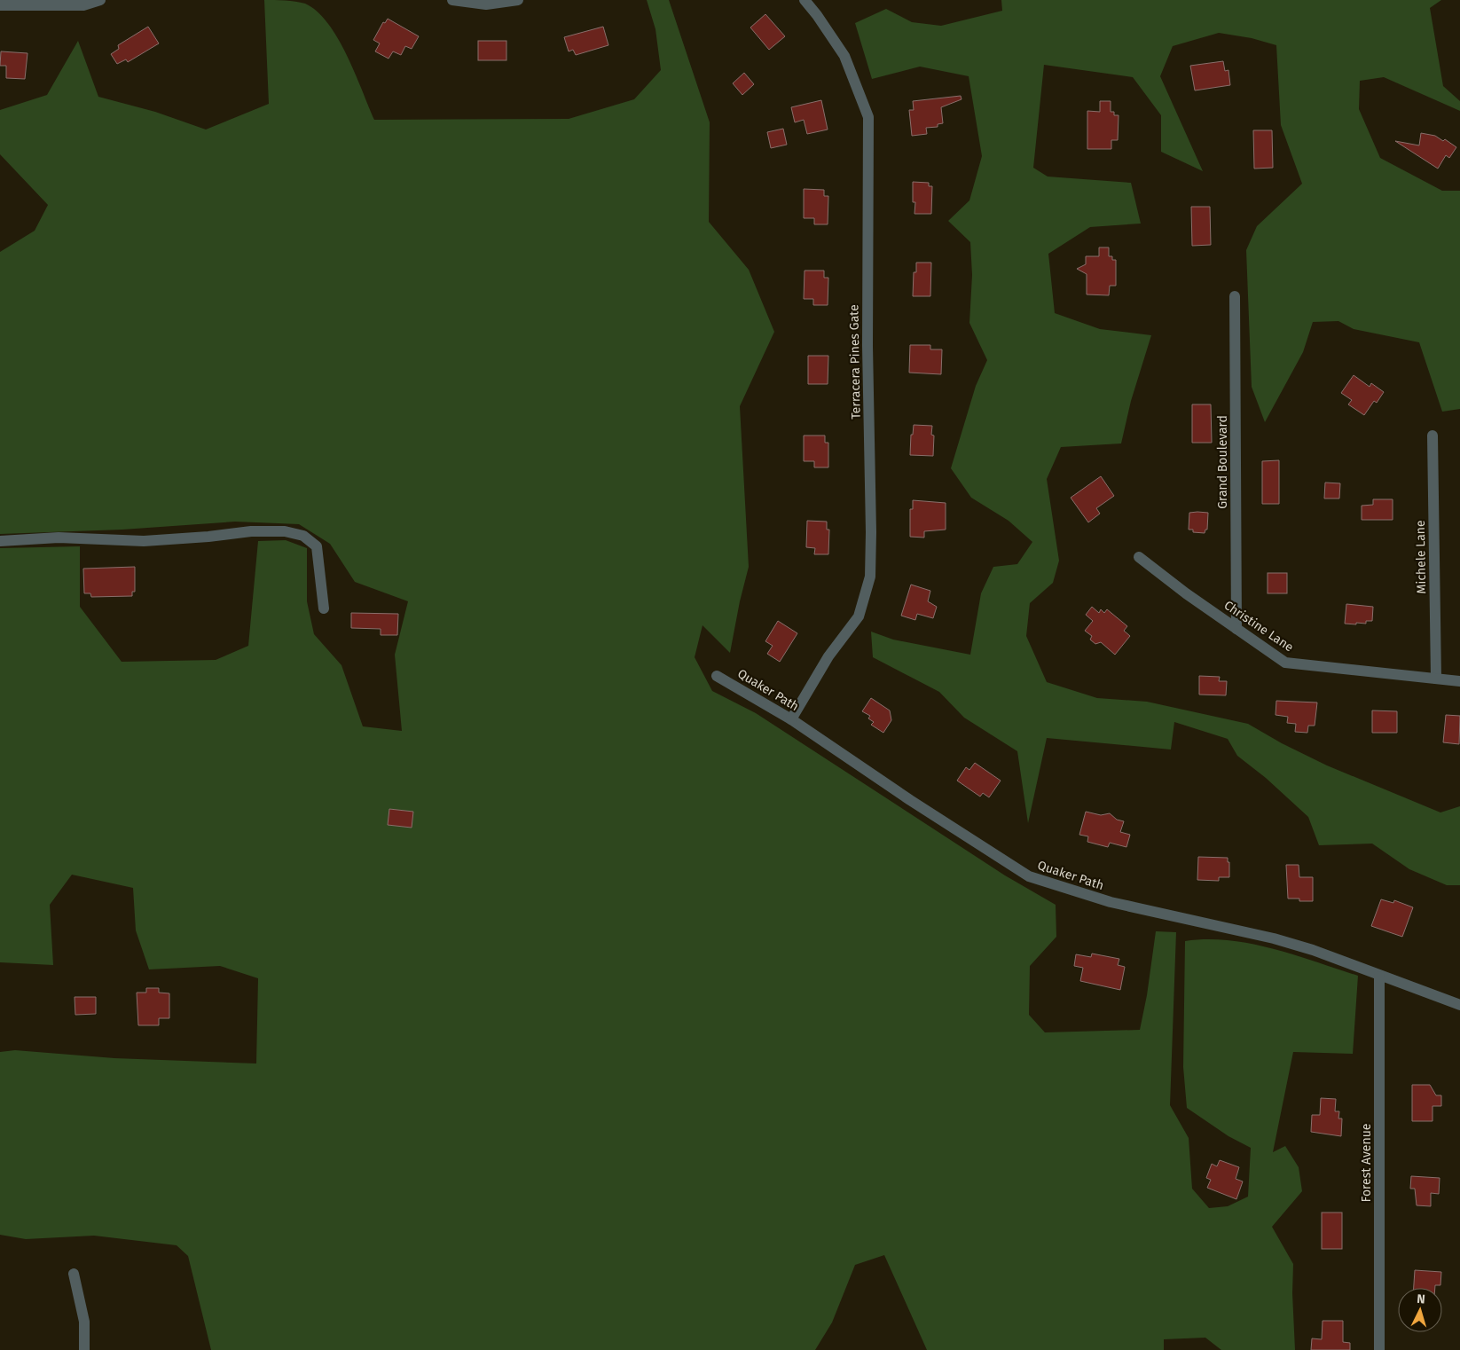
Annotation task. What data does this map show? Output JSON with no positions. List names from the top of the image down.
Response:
{
  "streets": {
    "street": [
      "Terracera Pines Gate",
      "Grand Boulevard",
      "Michele Lane",
      "Christine Lane",
      "Quaker Path",
      "Forest Avenue"
    ]
  },
  "crossings": [
    ["Terracera Pines Gate", "Quaker Path"],
    ["Grand Boulevard", "Christine Lane"],
    ["Michele Lane", "Christine Lane"],
    ["Quaker Path", "Forest Avenue"]
  ],
  "north": "top"
}
